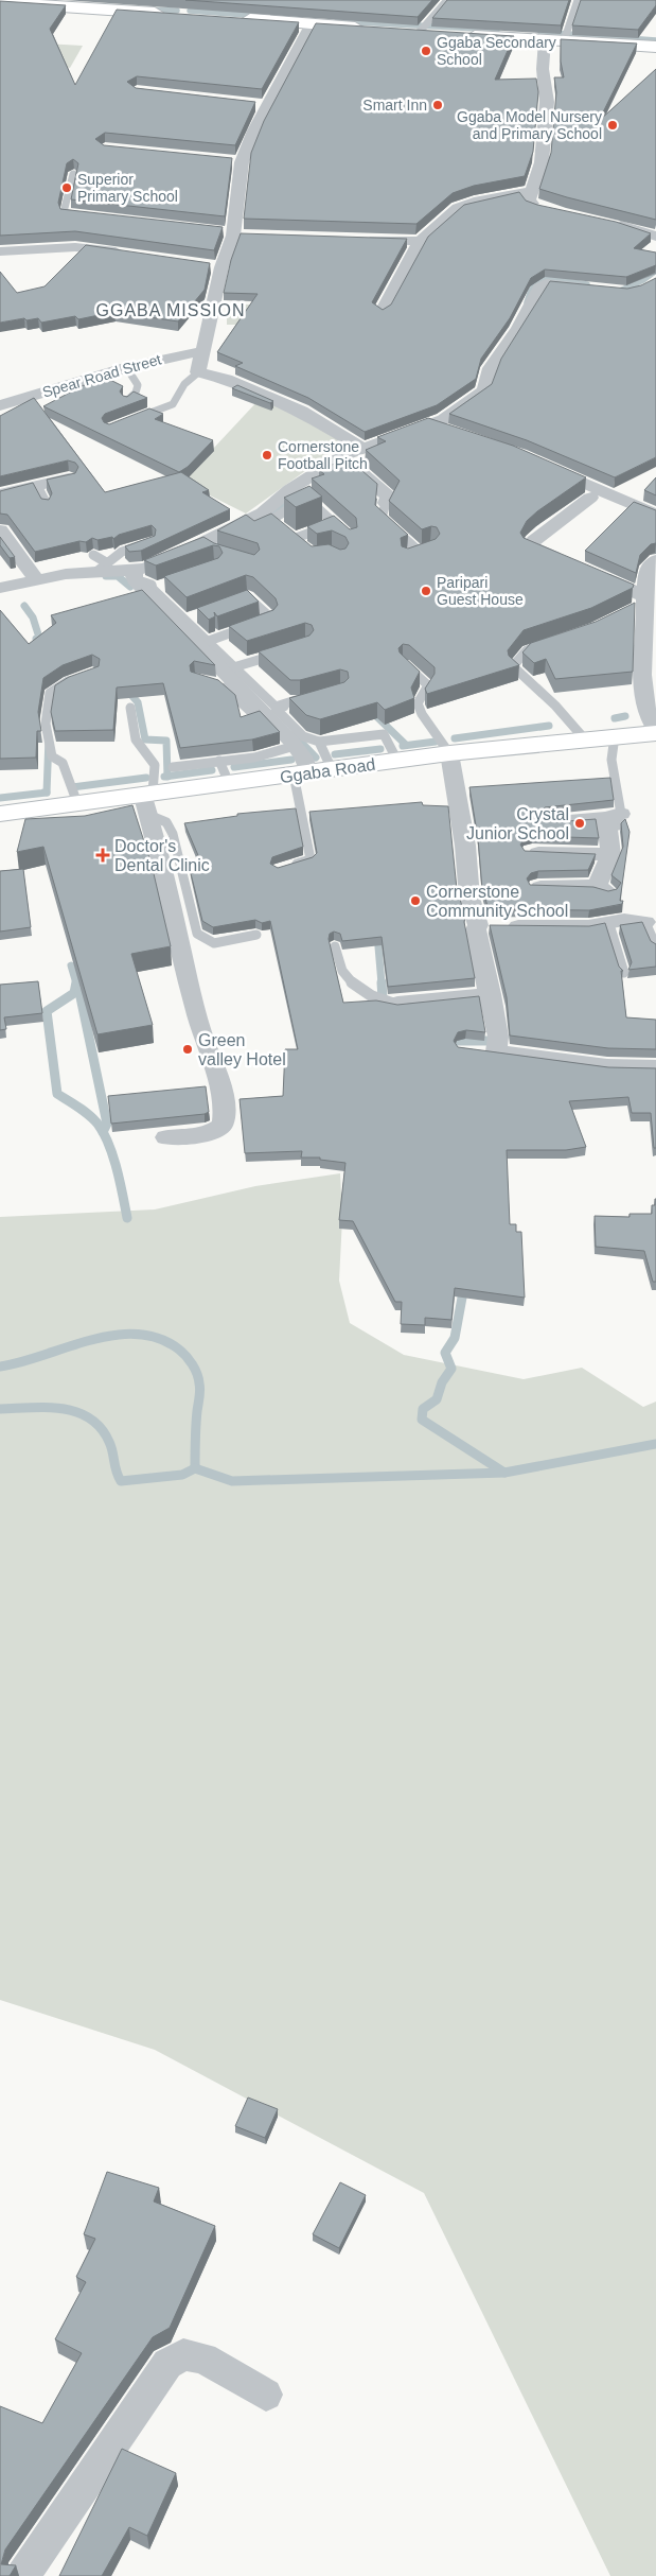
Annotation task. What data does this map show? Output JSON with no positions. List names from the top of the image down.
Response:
{
  "streets": {
    "street": ["Spear Road Street", "Ggaba Road"]
  },
  "districts": ["GGABA MISSION"],
  "places": {
    "other": [
      "Ggaba Secondary School",
      "Smart Inn",
      "Ggaba Model Nursery and Primary School",
      "Superior Primary School",
      "Cornerstone Football Pitch",
      "Paripari Guest House",
      "Crystal Junior School",
      "Cornerstone Community School",
      "Green valley Hotel"
    ],
    "health": ["Doctor's Dental Clinic"]
  }
}
